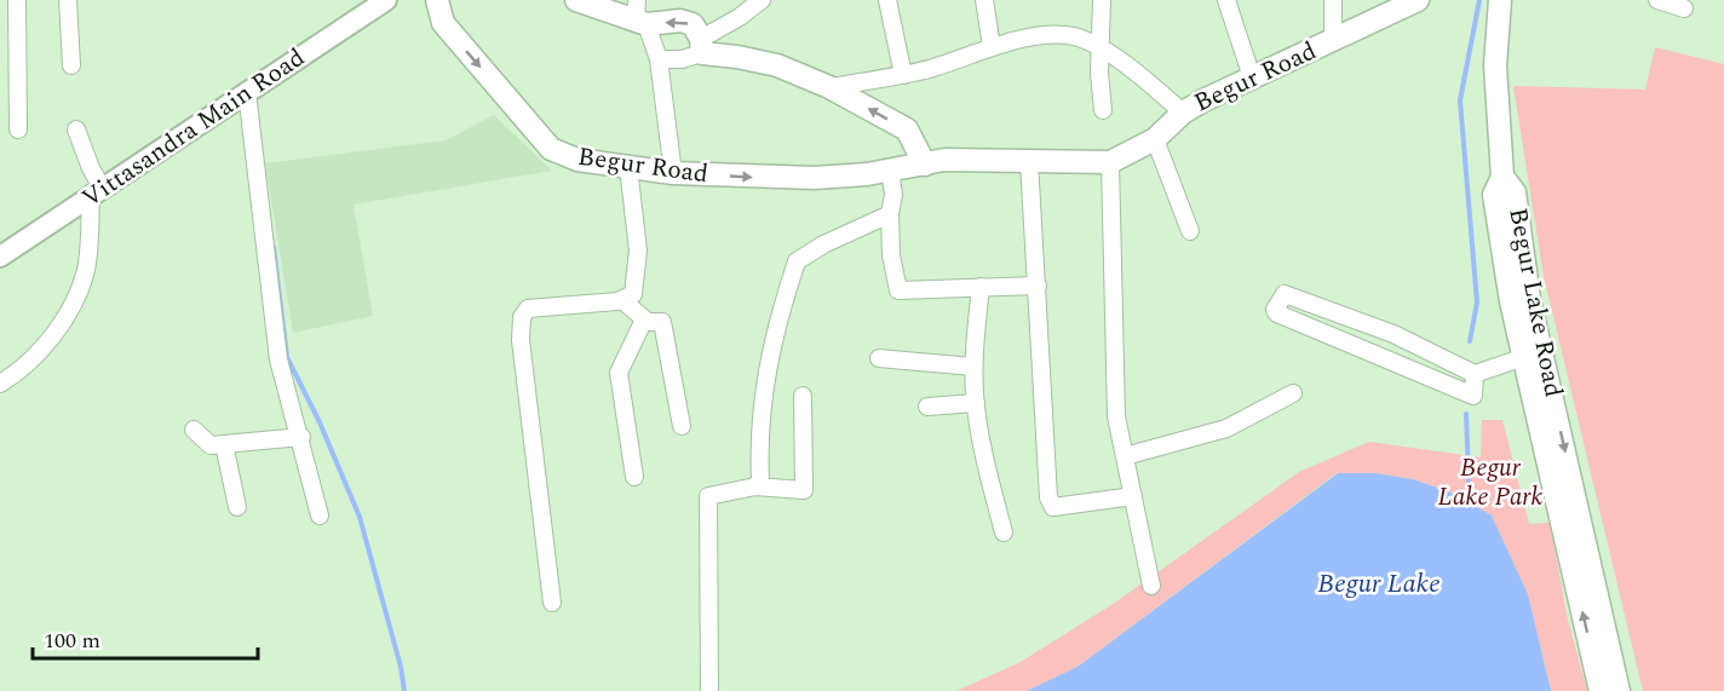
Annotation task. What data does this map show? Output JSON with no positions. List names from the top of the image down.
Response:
{
  "streets": {
    "main road": ["Begur Road", "Begur Lake Road"],
    "street": ["Vittasandra Main Road"]
  },
  "water": ["Begur Lake"],
  "parks": ["Begur Lake Park"],
  "scale_bar": "100 m"
}
